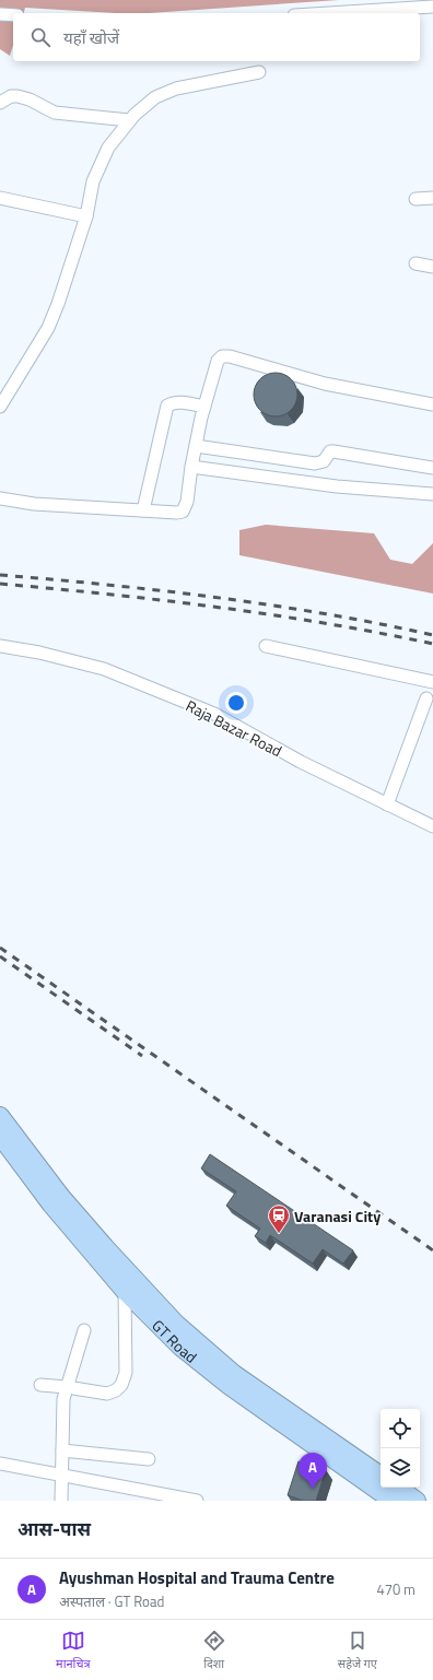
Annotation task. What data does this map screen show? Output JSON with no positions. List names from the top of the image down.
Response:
{
  "streets": {
    "highway": ["GT Road"],
    "street": ["Raja Bazar Road"]
  },
  "places": {
    "station": ["Varanasi City"]
  },
  "page": {
    "search": "यहाँ खोजें",
    "pins": "A",
    "heading": "आस-पास",
    "list": [
      {
        "mark": "A",
        "name": "Ayushman Hospital and Trauma Centre",
        "note": "अस्पताल · GT Road",
        "value": "470 m"
      }
    ],
    "nav": ["मानचित्र", "दिशा", "सहेजे गए"]
  }
}
